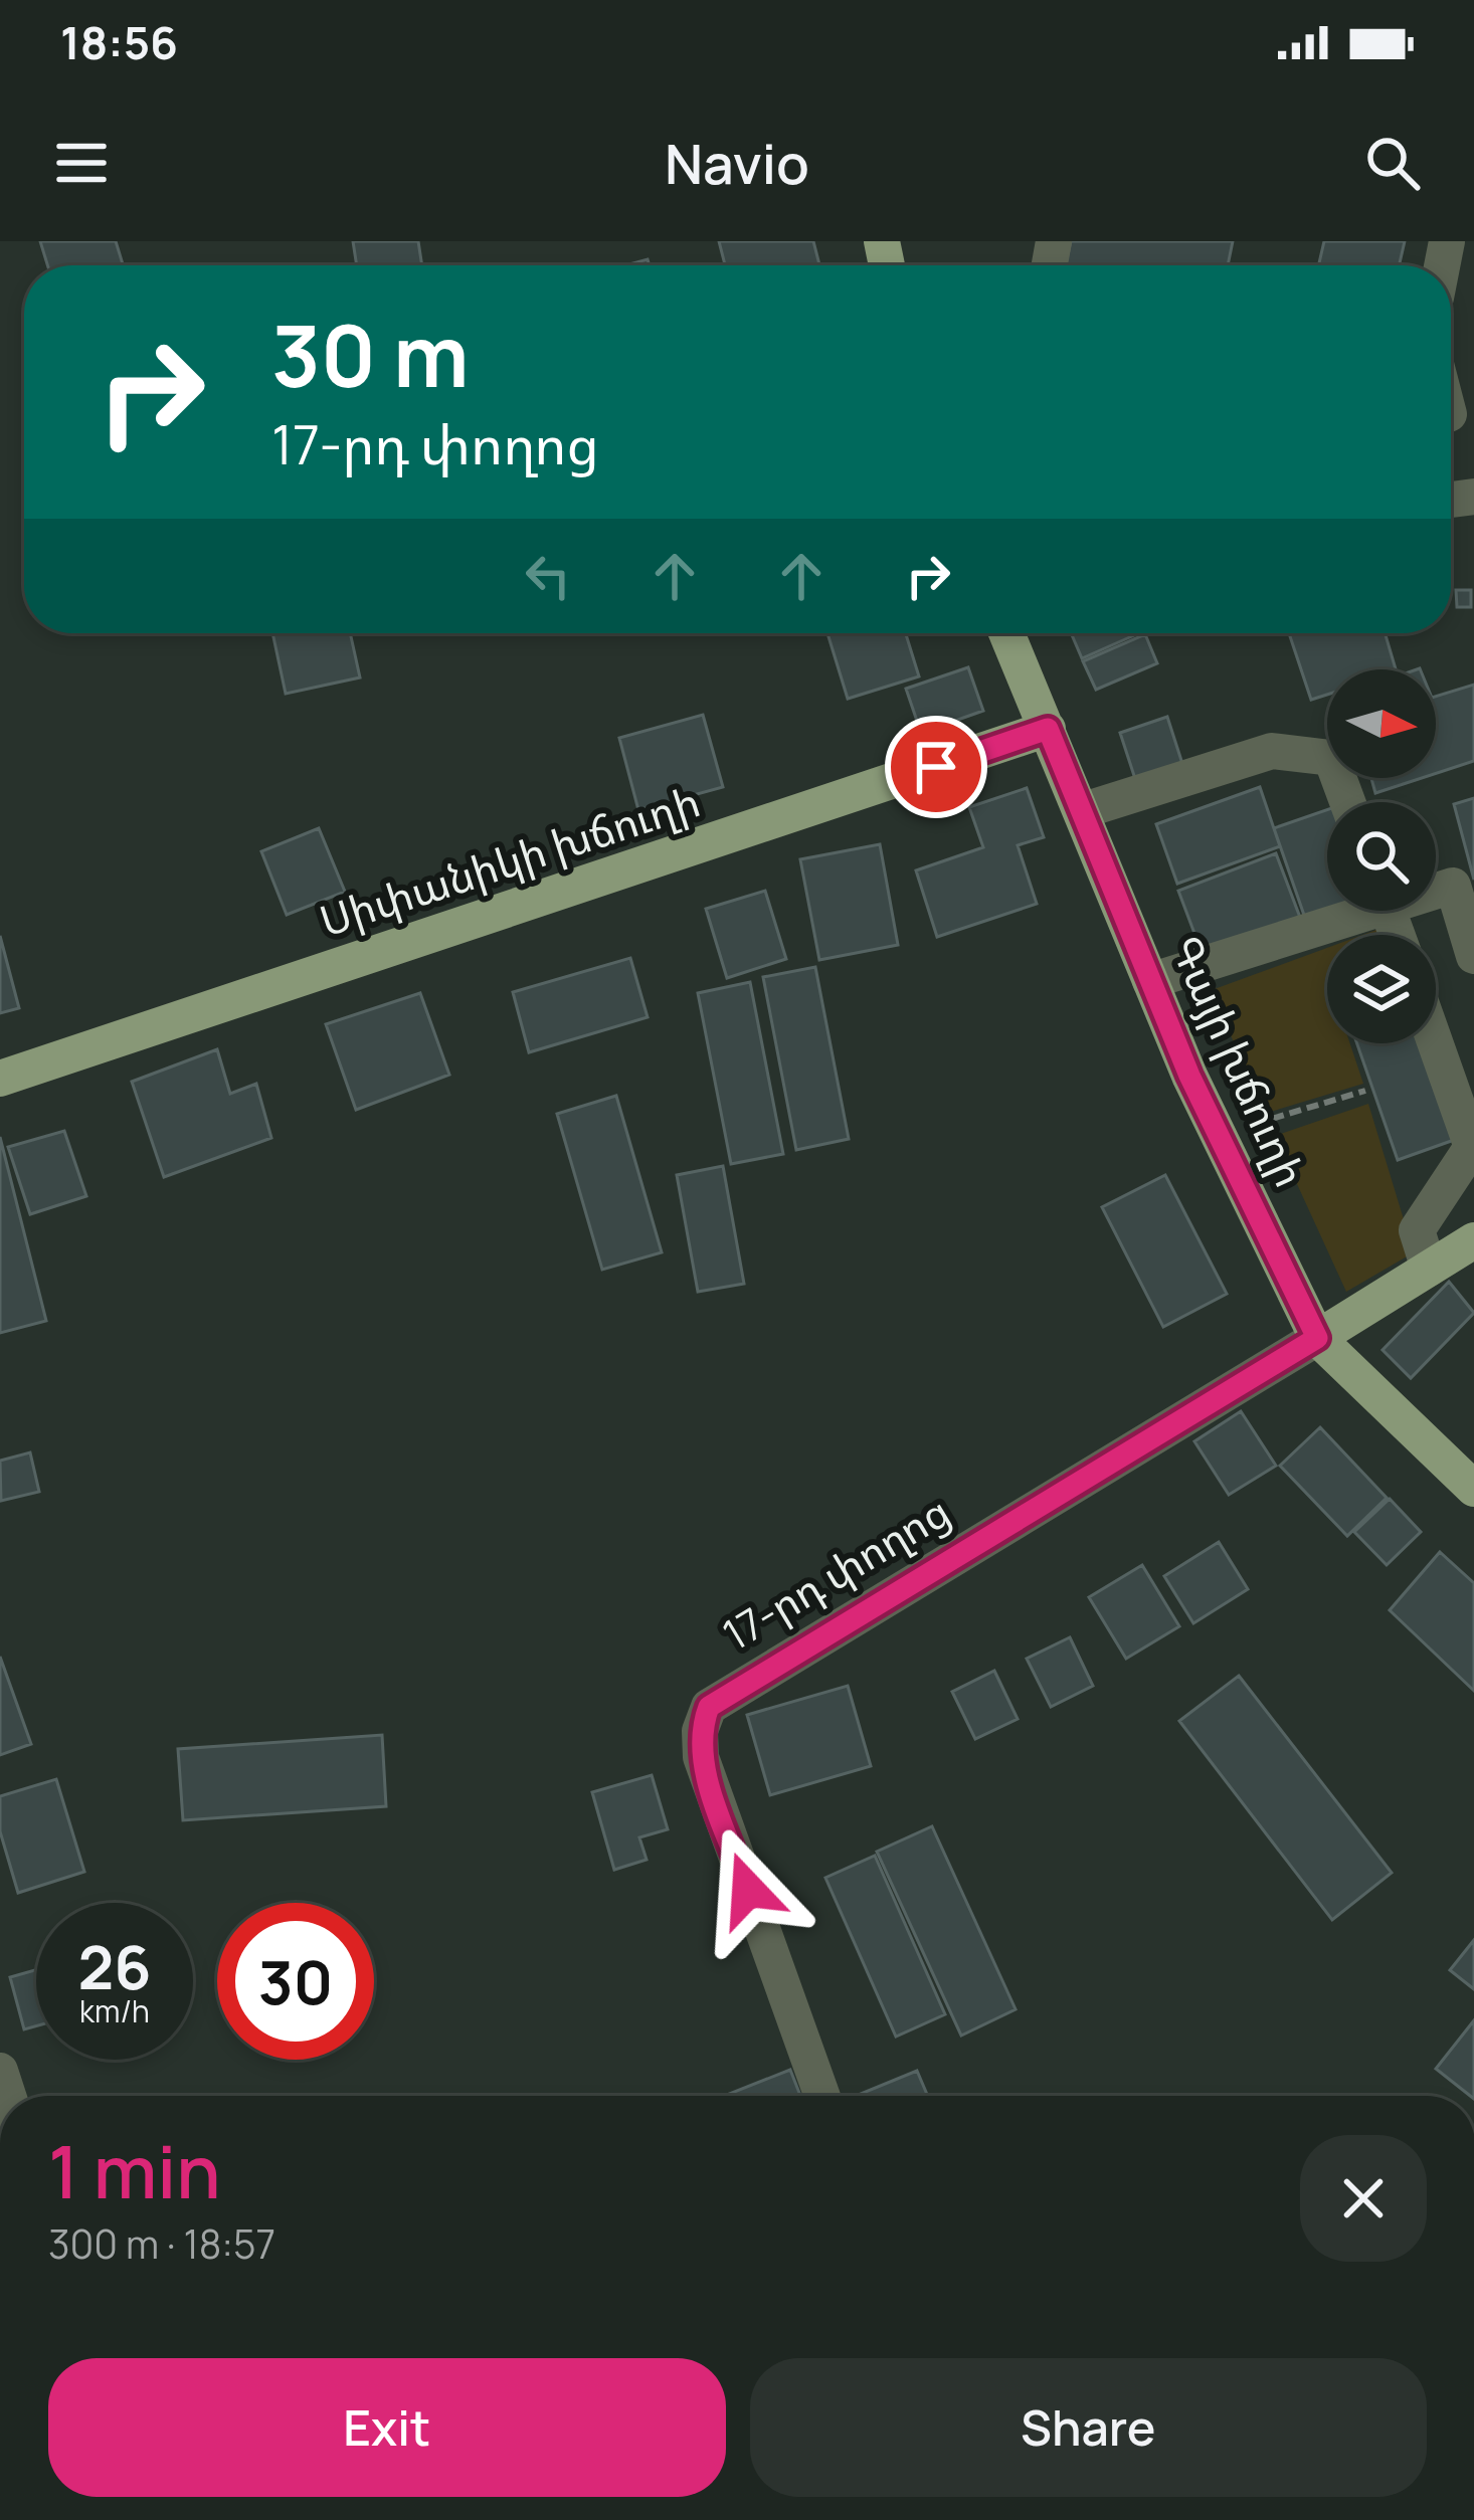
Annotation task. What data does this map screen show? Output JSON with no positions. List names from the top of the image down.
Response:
{
  "streets": {
    "main road": ["Սիփանիկի խճուղի", "Գայի խճուղի"],
    "street": ["17-րդ փողոց"]
  },
  "crossings": [
    ["Սիփանիկի խճուղի", "Գայի խճուղի"],
    ["Գայի խճուղի", "17-րդ փողոց"]
  ],
  "north": "right",
  "page": {
    "status": "18:56",
    "header": "Navio",
    "turn": ["30 m", "17-րդ փողոց"],
    "speed": "26 km/h",
    "limit": "30",
    "heading": ["1 min", "300 m · 18:57"],
    "buttons": ["Exit", "Share"]
  }
}
